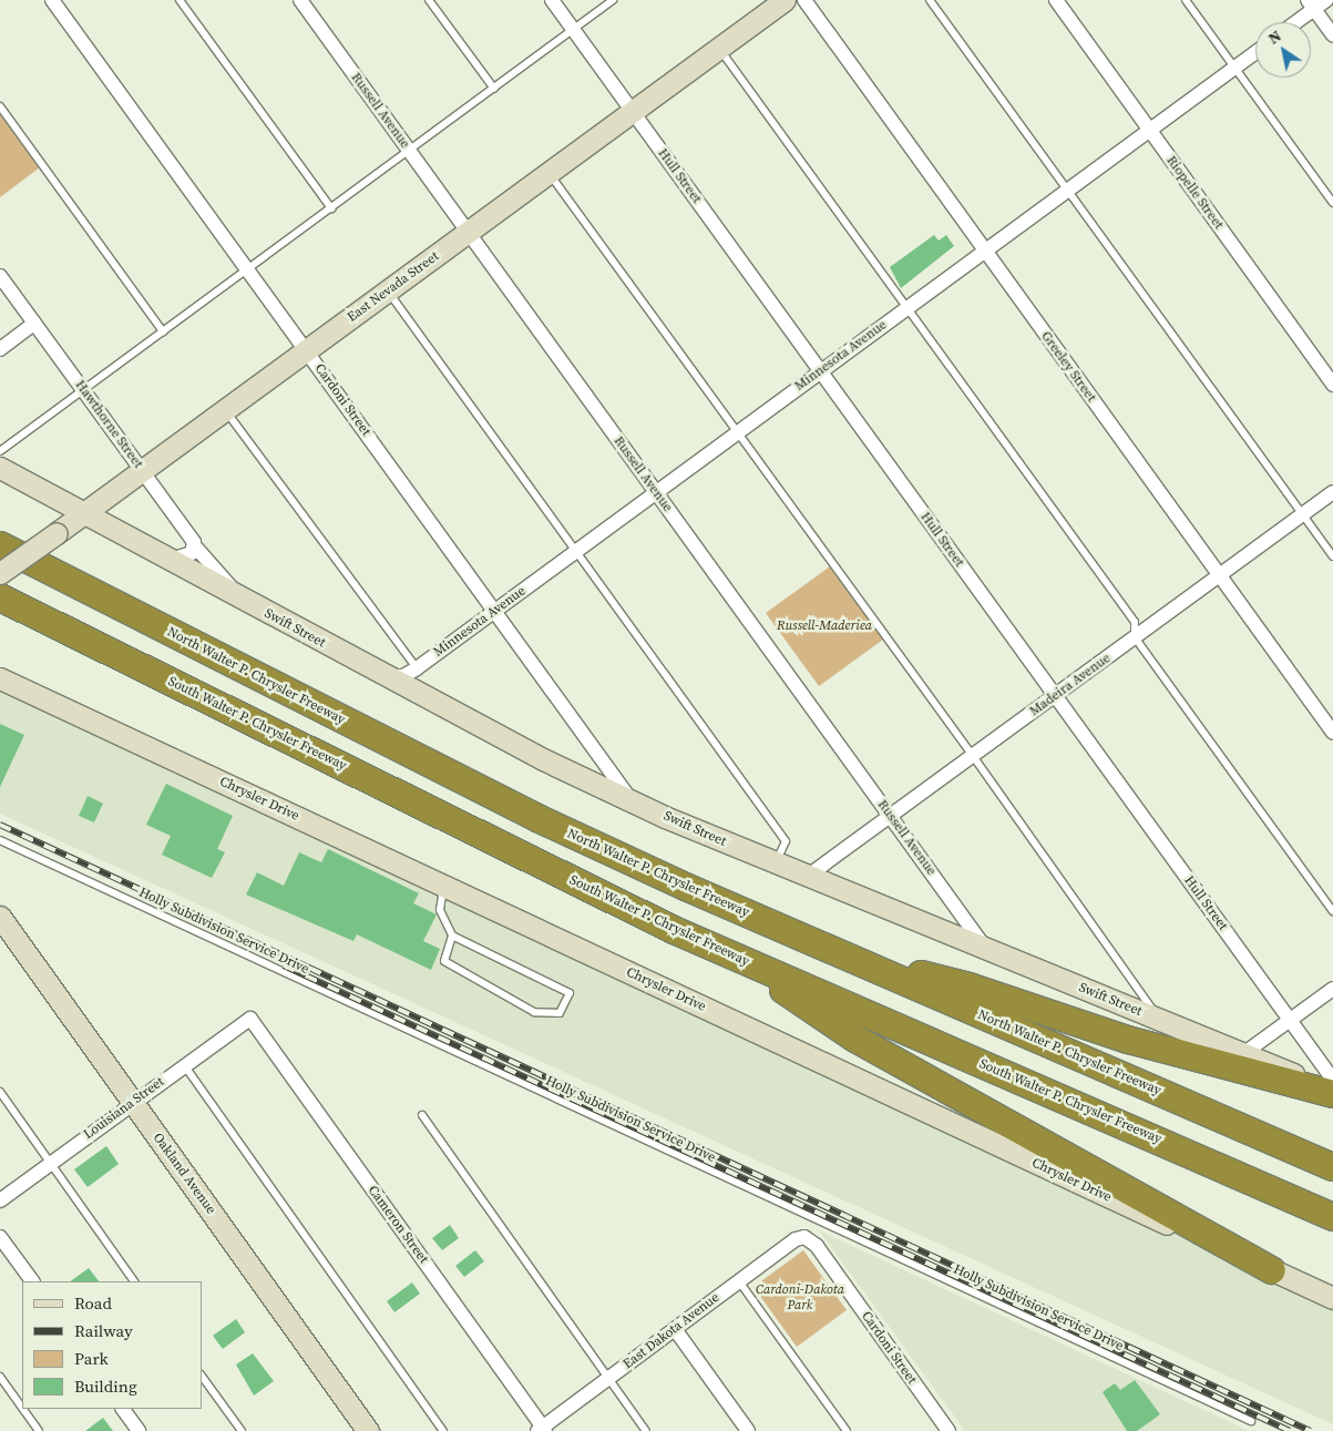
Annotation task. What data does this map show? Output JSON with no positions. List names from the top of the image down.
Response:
{
  "streets": {
    "highway": ["North Walter P. Chrysler Freeway", "South Walter P. Chrysler Freeway"],
    "main road": [
      "East Nevada Street",
      "Swift Street",
      "Chrysler Drive",
      "Oakland Avenue"
    ],
    "street": [
      "Russell Avenue",
      "Hull Street",
      "Riopelle Street",
      "Minnesota Avenue",
      "Greeley Street",
      "Cardoni Street",
      "Hawthorne Street",
      "Madeira Avenue",
      "Louisiana Street",
      "Cameron Street",
      "East Dakota Avenue"
    ],
    "lane": ["Holly Subdivision Service Drive"]
  },
  "crossings": [
    ["Russell Avenue", "East Nevada Street"],
    ["Russell Avenue", "Minnesota Avenue"],
    ["Russell Avenue", "Swift Street"],
    ["Russell Avenue", "Madeira Avenue"],
    ["Hull Street", "East Nevada Street"],
    ["Hull Street", "Minnesota Avenue"],
    ["Hull Street", "Madeira Avenue"],
    ["Riopelle Street", "Minnesota Avenue"],
    ["East Nevada Street", "Cardoni Street"],
    ["East Nevada Street", "Hawthorne Street"],
    ["East Nevada Street", "Swift Street"],
    ["Minnesota Avenue", "Greeley Street"],
    ["Minnesota Avenue", "Cardoni Street"],
    ["Minnesota Avenue", "Swift Street"],
    ["Greeley Street", "Madeira Avenue"],
    ["Cardoni Street", "Swift Street"],
    ["Cardoni Street", "East Dakota Avenue"],
    ["Hawthorne Street", "Swift Street"],
    ["Swift Street", "Madeira Avenue"],
    ["Louisiana Street", "Oakland Avenue"],
    ["Louisiana Street", "Cameron Street"],
    ["Cameron Street", "East Dakota Avenue"]
  ],
  "parks": ["Russell-Maderiea", "Cardoni-Dakota Park"],
  "legend": [
    "Road",
    "Railway",
    "Park",
    "Building"
  ],
  "north": "top left"
}
